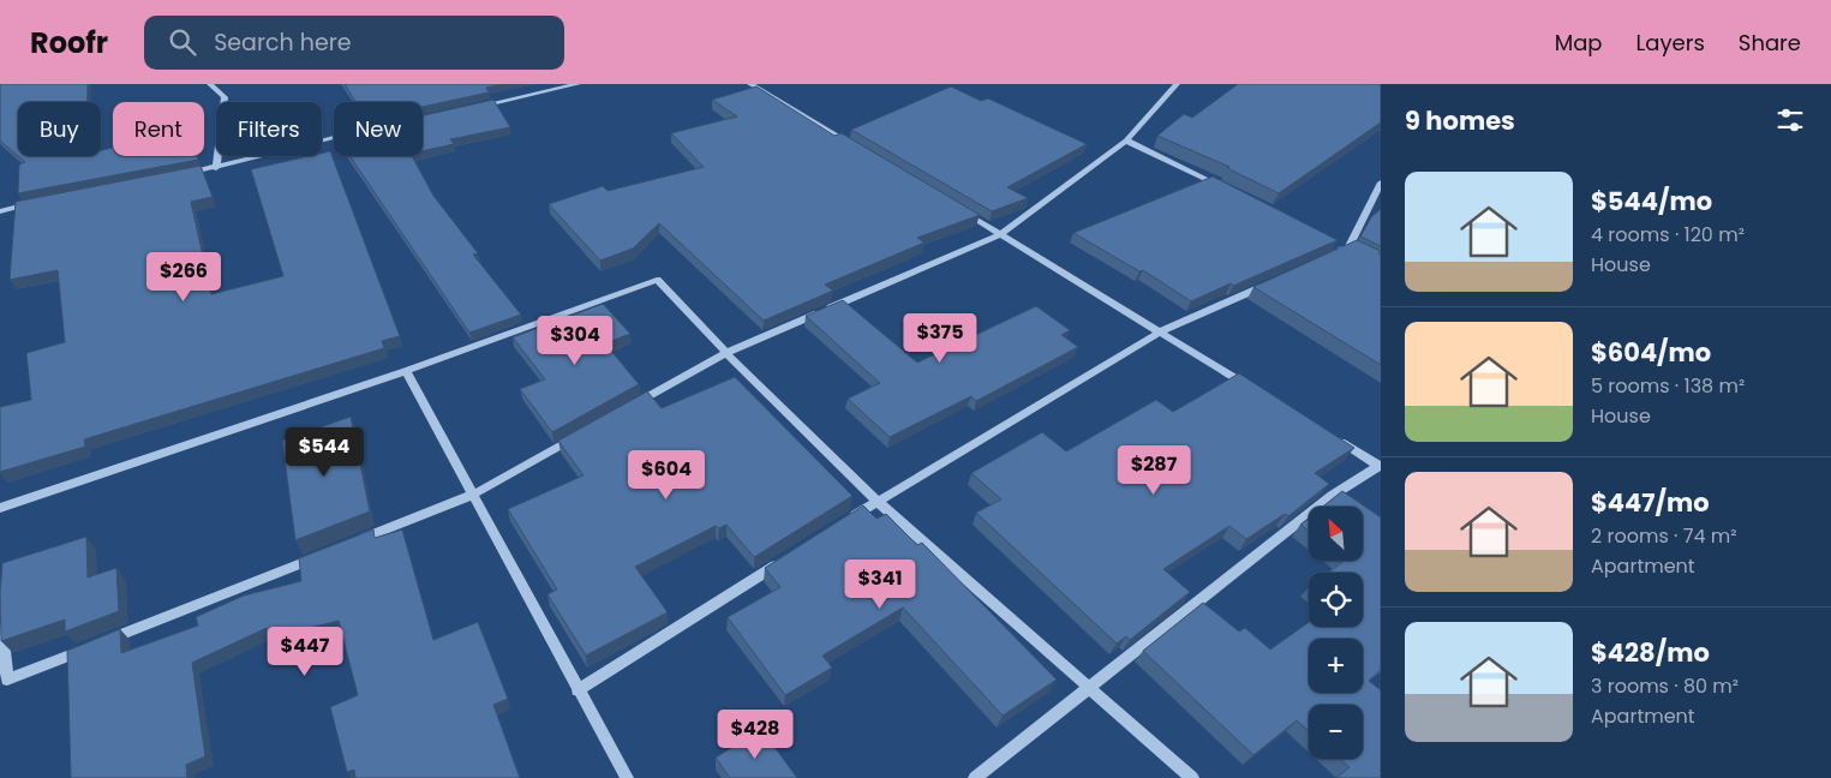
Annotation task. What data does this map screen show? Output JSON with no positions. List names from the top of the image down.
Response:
{
  "north": "top left",
  "page": {
    "header": "Roofr",
    "search": "Search here",
    "nav": ["Map", "Layers", "Share"],
    "heading": "9 homes",
    "chip": [
      "Buy",
      "Rent",
      "Filters",
      "New"
    ],
    "list": [
      {
        "name": "$544/mo",
        "note": "4 rooms · 120 m² · House"
      },
      {
        "name": "$604/mo",
        "note": "5 rooms · 138 m² · House"
      },
      {
        "name": "$447/mo",
        "note": "2 rooms · 74 m² · Apartment"
      },
      {
        "name": "$428/mo",
        "note": "3 rooms · 80 m² · Apartment"
      }
    ],
    "price": [
      "$266",
      "$375",
      "$304",
      "$544",
      "$287",
      "$604",
      "$341",
      "$447",
      "$428"
    ],
    "map_buttons": ["+", "−"]
  }
}
